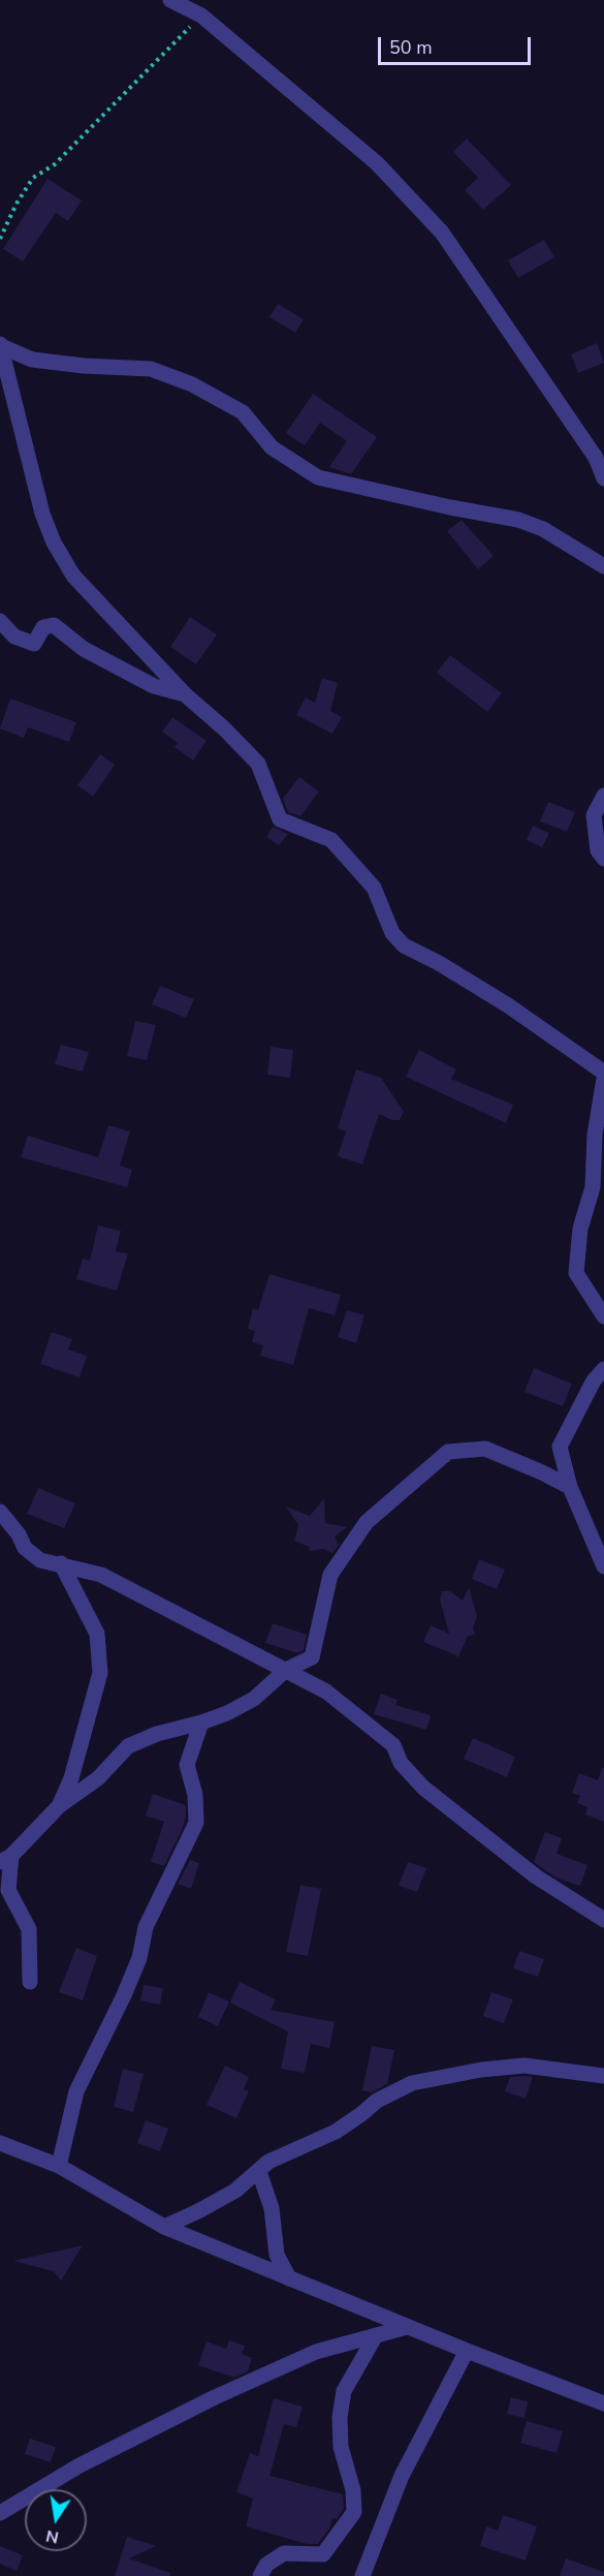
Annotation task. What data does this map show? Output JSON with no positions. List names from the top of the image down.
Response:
{
  "scale_bar": "50 m",
  "north": "bottom"
}
